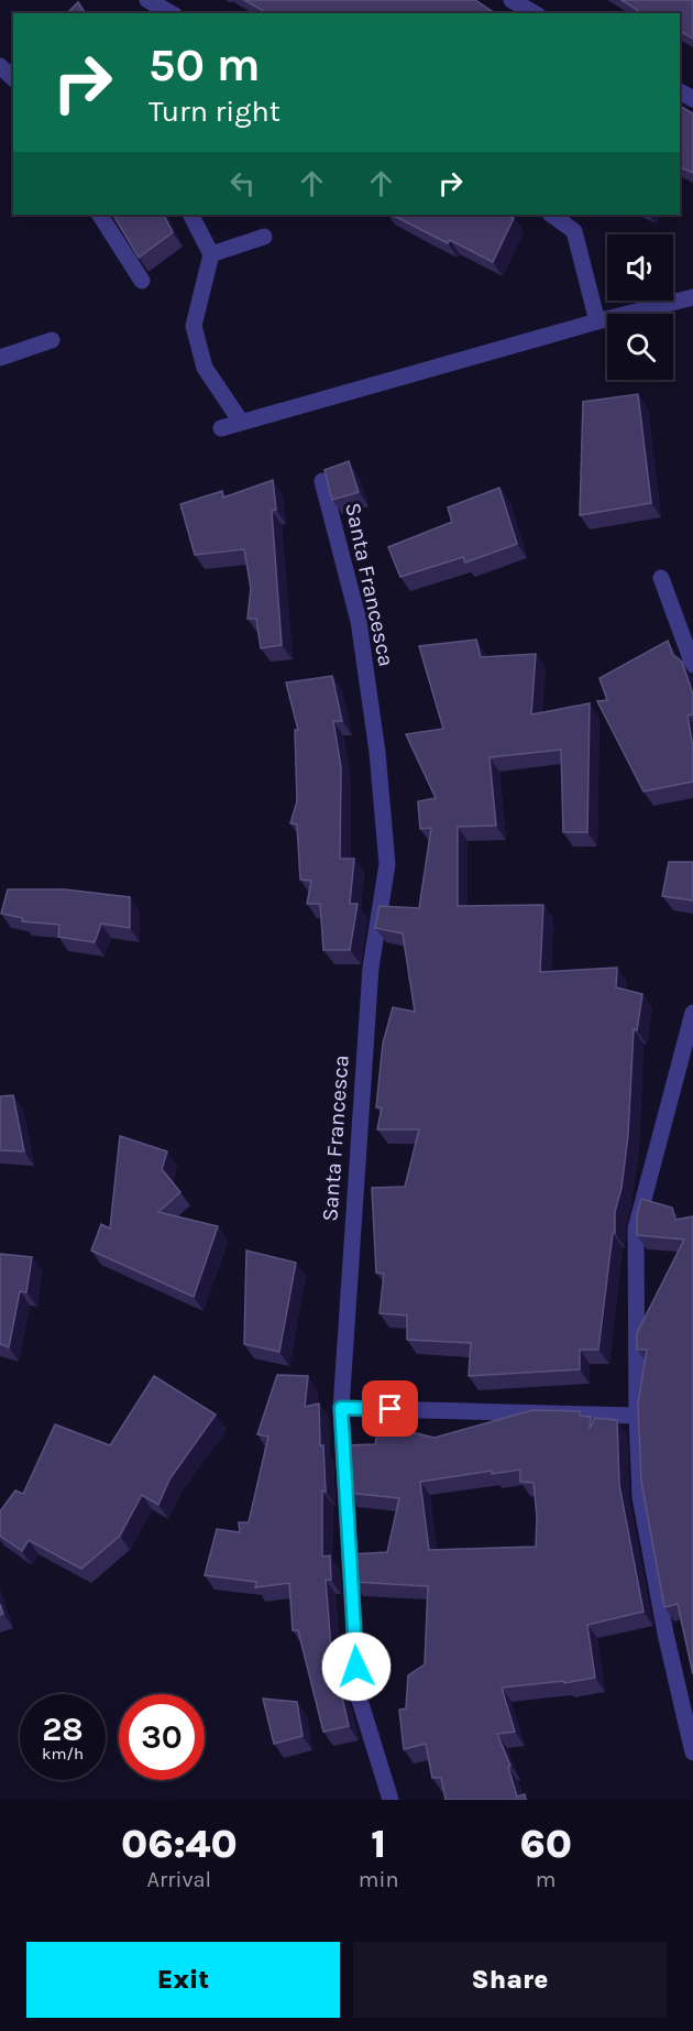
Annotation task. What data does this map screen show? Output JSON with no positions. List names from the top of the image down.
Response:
{
  "streets": {
    "street": ["Santa Francesca"]
  },
  "page": {
    "turn": ["50 m", "Turn right"],
    "speed": "28 km/h",
    "limit": "30",
    "eta": [
      "06:40",
      "Arrival",
      "1",
      "min",
      "60",
      "m"
    ],
    "buttons": ["Exit", "Share"]
  }
}
